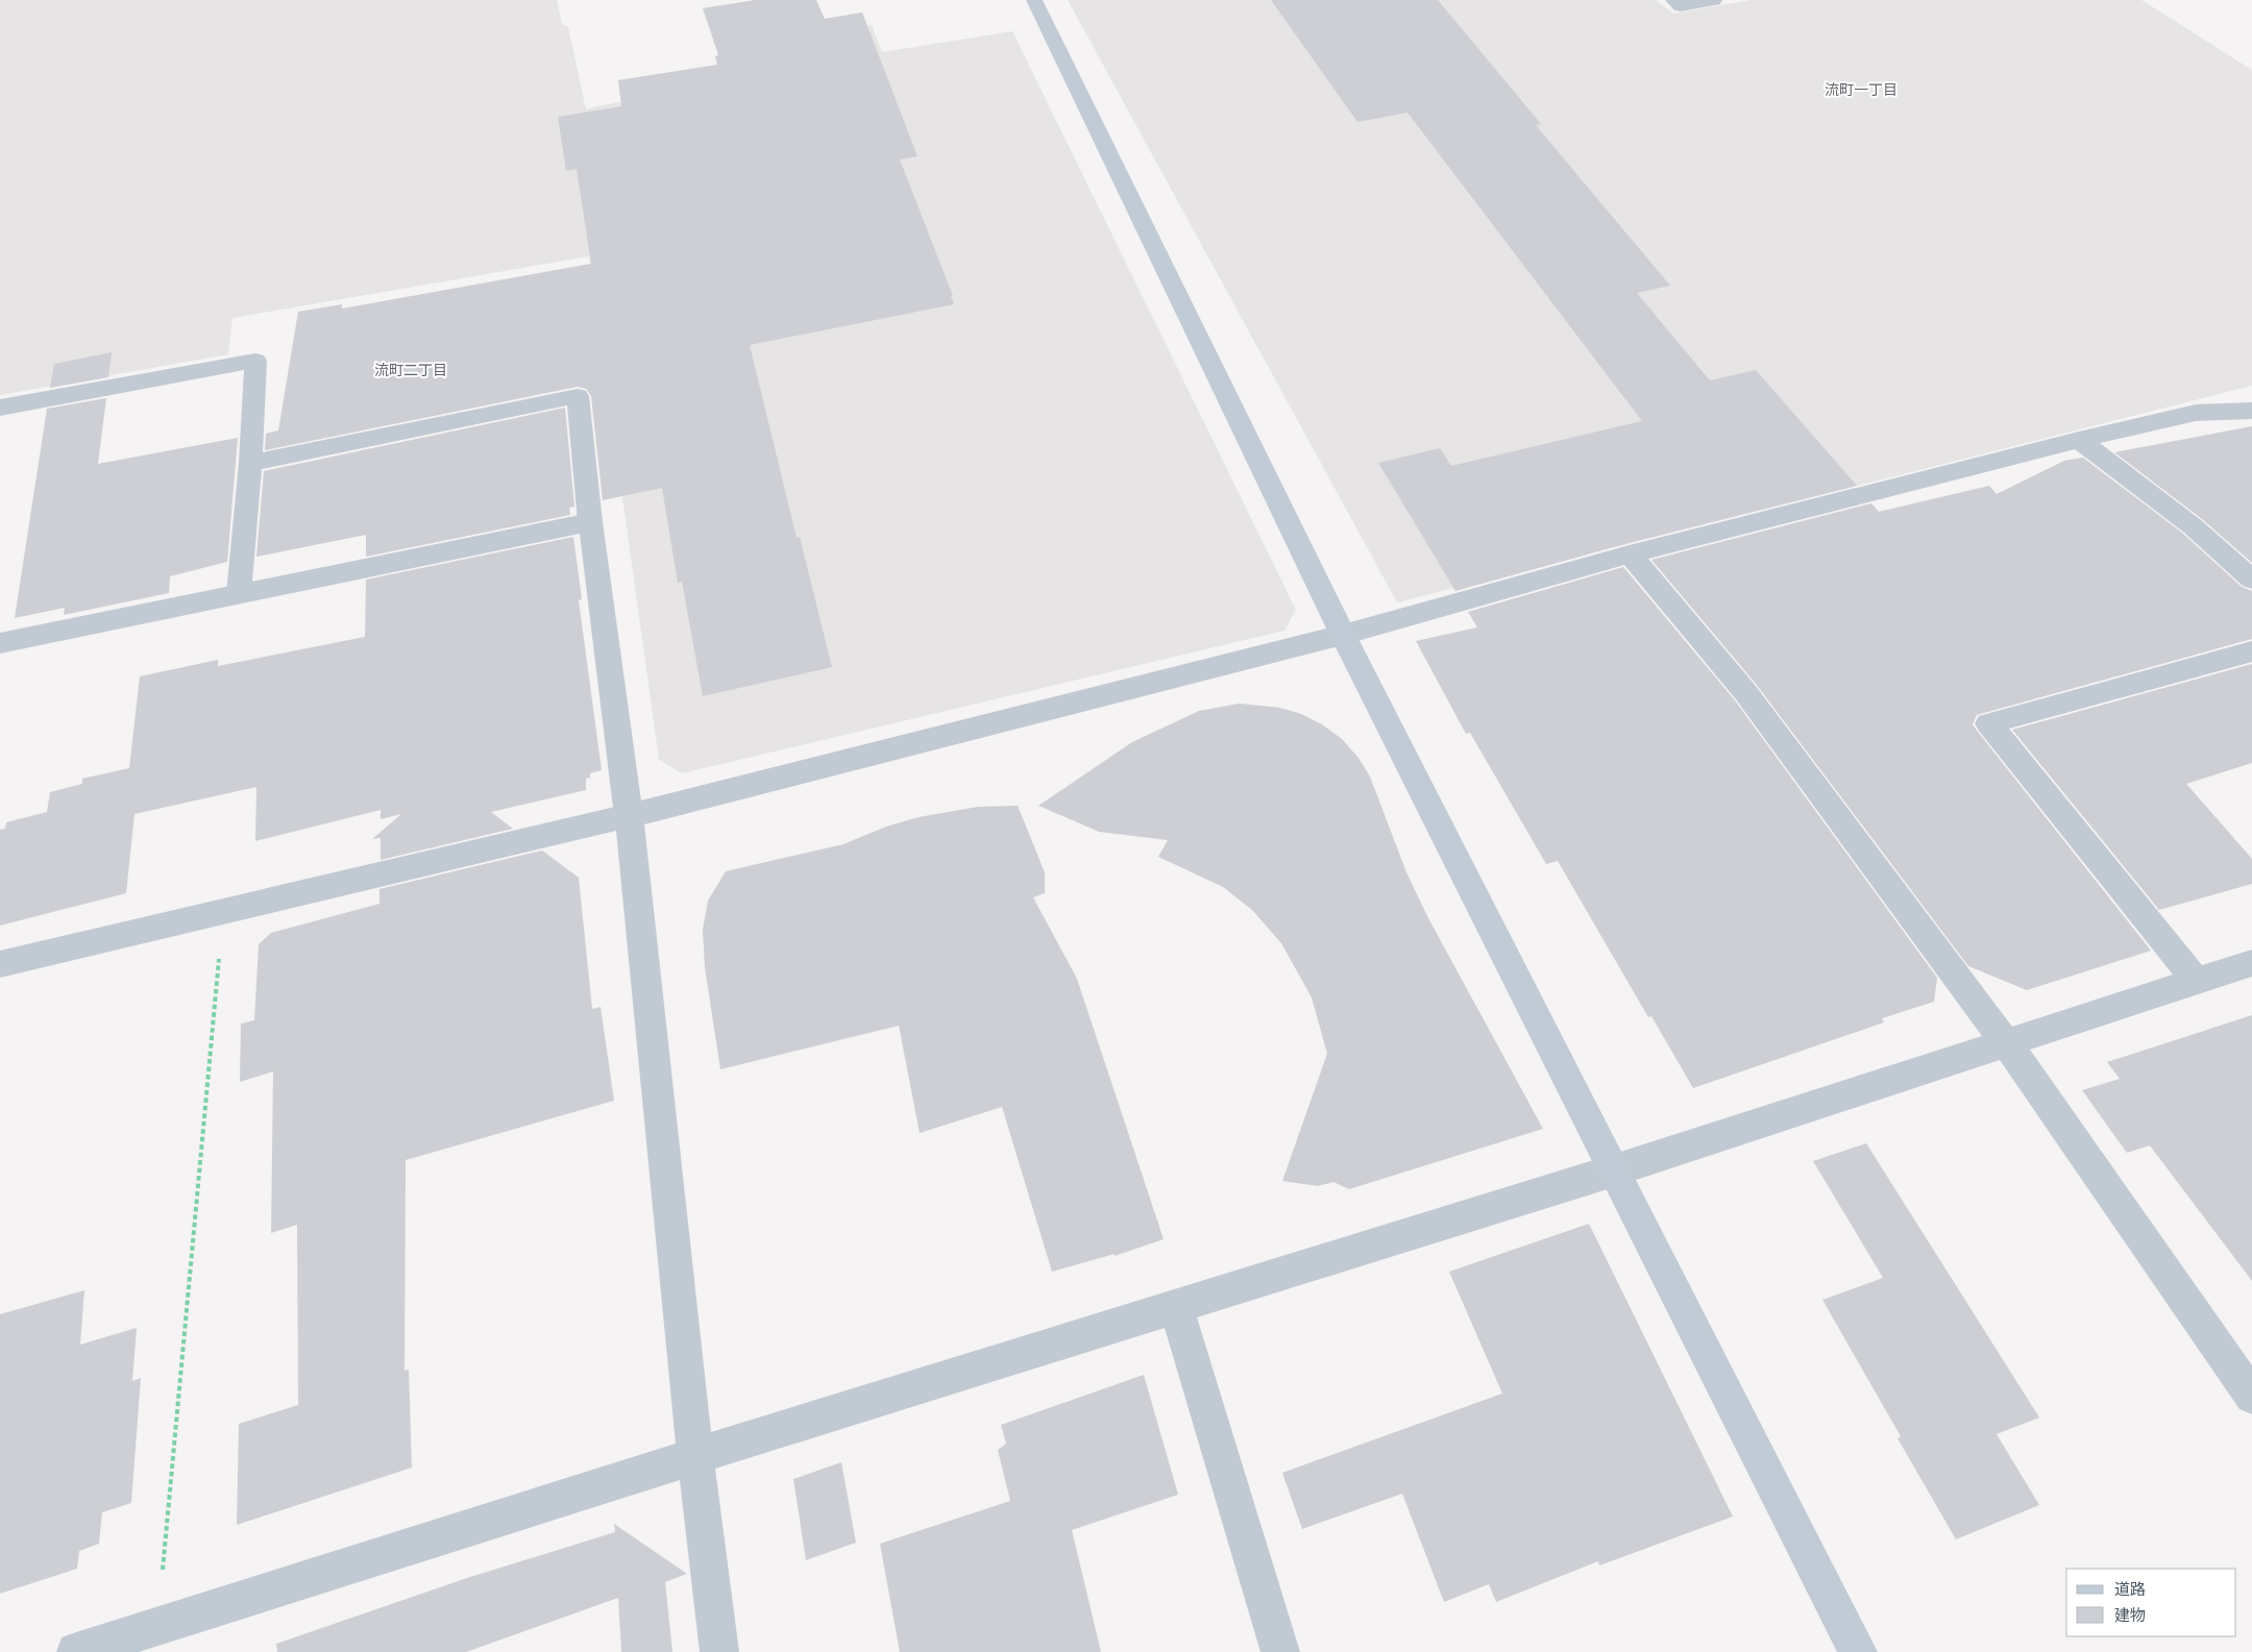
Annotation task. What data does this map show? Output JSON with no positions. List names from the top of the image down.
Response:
{
  "districts": ["流町一丁目", "流町二丁目"],
  "legend": ["道路", "建物"]
}
